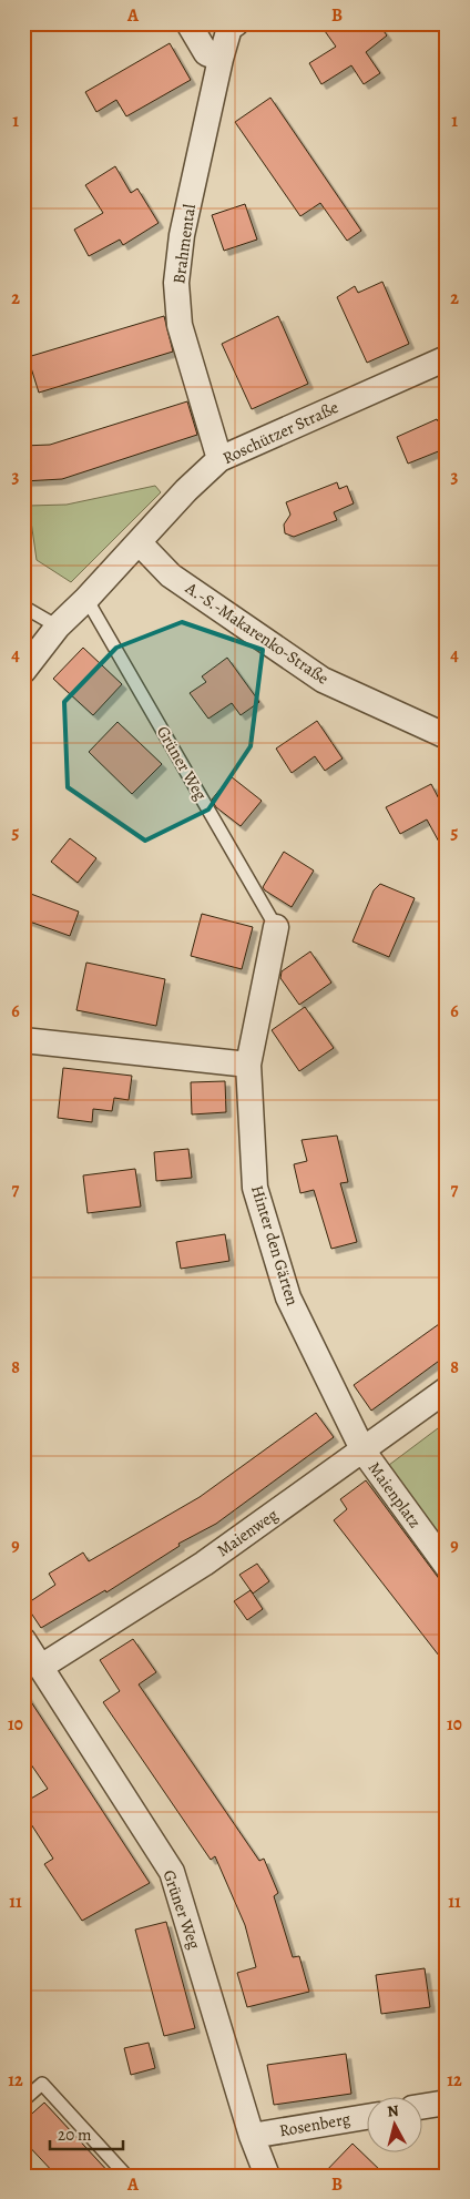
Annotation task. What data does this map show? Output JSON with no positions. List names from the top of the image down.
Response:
{
  "streets": {
    "street": [
      "Brahmental",
      "Roschützer Straße",
      "A.-S.-Makarenko-Straße",
      "Grüner Weg",
      "Hinter den Gärten",
      "Maienplatz",
      "Maienweg",
      "Rosenberg"
    ]
  },
  "crossings": [
    ["Brahmental", "Roschützer Straße"],
    ["Roschützer Straße", "A.-S.-Makarenko-Straße"],
    ["Grüner Weg", "Hinter den Gärten"],
    ["Grüner Weg", "Maienweg"],
    ["Grüner Weg", "Rosenberg"],
    ["Hinter den Gärten", "Maienplatz"],
    ["Hinter den Gärten", "Maienweg"],
    ["Maienplatz", "Maienweg"]
  ],
  "scale_bar": "20 m",
  "north": "top",
  "grid": {
    "columns": ["A", "B"],
    "rows": [
      "1",
      "2",
      "3",
      "4",
      "5",
      "6",
      "7",
      "8",
      "9",
      "10",
      "11",
      "12"
    ]
  }
}
